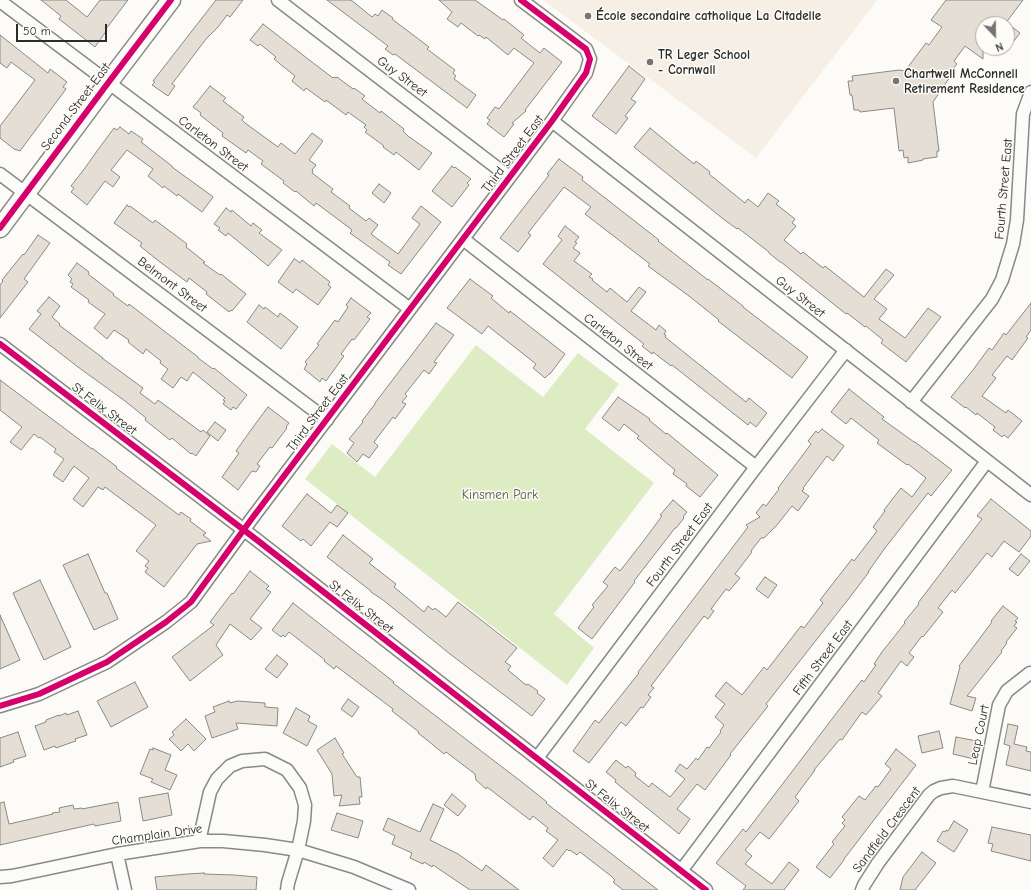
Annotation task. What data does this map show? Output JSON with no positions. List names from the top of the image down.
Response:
{
  "streets": {
    "main road": ["Second Street East"],
    "street": [
      "Guy Street",
      "Carleton Street",
      "Third Street East",
      "Fourth Street East",
      "Belmont Street",
      "St Felix Street",
      "Fifth Street East",
      "Leap Court",
      "Sandfield Crescent",
      "Champlain Drive"
    ]
  },
  "crossings": [
    ["Guy Street", "Third Street East"],
    ["Guy Street", "Fourth Street East"],
    ["Guy Street", "Fifth Street East"],
    ["Second Street East", "Carleton Street"],
    ["Second Street East", "Belmont Street"],
    ["Carleton Street", "Third Street East"],
    ["Carleton Street", "Fourth Street East"],
    ["Third Street East", "Belmont Street"],
    ["Third Street East", "St Felix Street"],
    ["Fourth Street East", "St Felix Street"],
    ["St Felix Street", "Fifth Street East"],
    ["Leap Court", "Sandfield Crescent"]
  ],
  "parks": ["Kinsmen Park"],
  "places": ["École secondaire catholique La Citadelle", "TR Leger School - Cornwall", "Chartwell McConnell Retirement Residence"],
  "scale_bar": "50 m",
  "north": "bottom"
}
